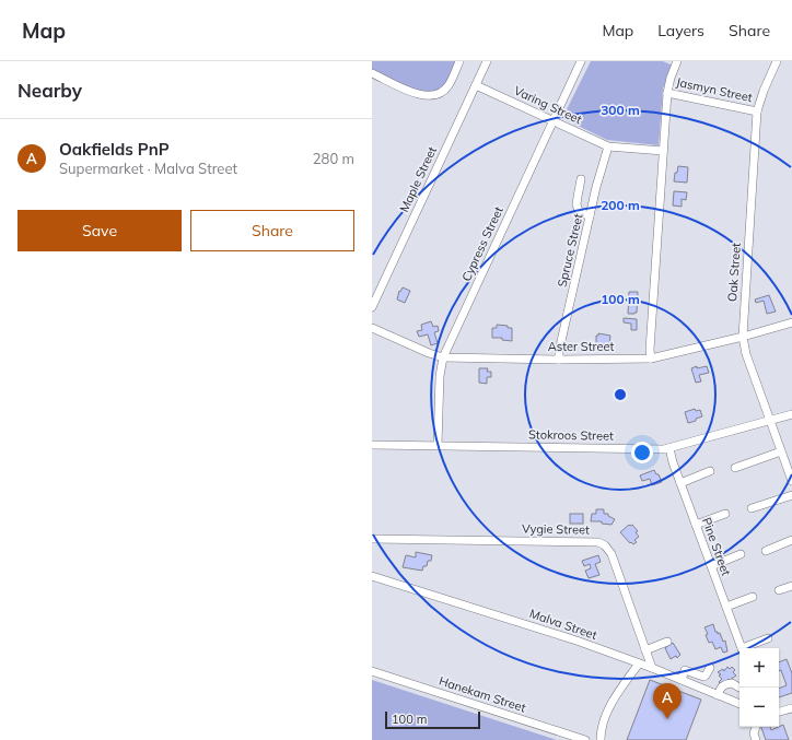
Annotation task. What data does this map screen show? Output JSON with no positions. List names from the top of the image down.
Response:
{
  "streets": {
    "street": [
      "Jasmyn Street",
      "Varing Street",
      "Maple Street",
      "Cypress Street",
      "Spruce Street",
      "Oak Street",
      "Aster Street",
      "Stokroos Street",
      "Vygie Street",
      "Pine Street",
      "Malva Street",
      "Hanekam Street"
    ]
  },
  "crossings": [
    ["Jasmyn Street", "Oak Street"],
    ["Varing Street", "Maple Street"],
    ["Varing Street", "Cypress Street"],
    ["Varing Street", "Spruce Street"],
    ["Cypress Street", "Aster Street"],
    ["Cypress Street", "Stokroos Street"],
    ["Spruce Street", "Aster Street"],
    ["Oak Street", "Aster Street"],
    ["Oak Street", "Stokroos Street"],
    ["Stokroos Street", "Pine Street"],
    ["Vygie Street", "Malva Street"]
  ],
  "scale_bar": "100 m",
  "page": {
    "header": "Map",
    "nav": ["Map", "Layers", "Share"],
    "heading": "Nearby",
    "list": [
      {
        "mark": "A",
        "name": "Oakfields PnP",
        "note": "Supermarket · Malva Street",
        "value": "280 m"
      }
    ],
    "buttons": ["Save", "Share"],
    "map_buttons": ["+", "−"],
    "pins": "A",
    "scale": "100 m"
  },
  "rings": ["300 m", "200 m", "100 m"]
}
